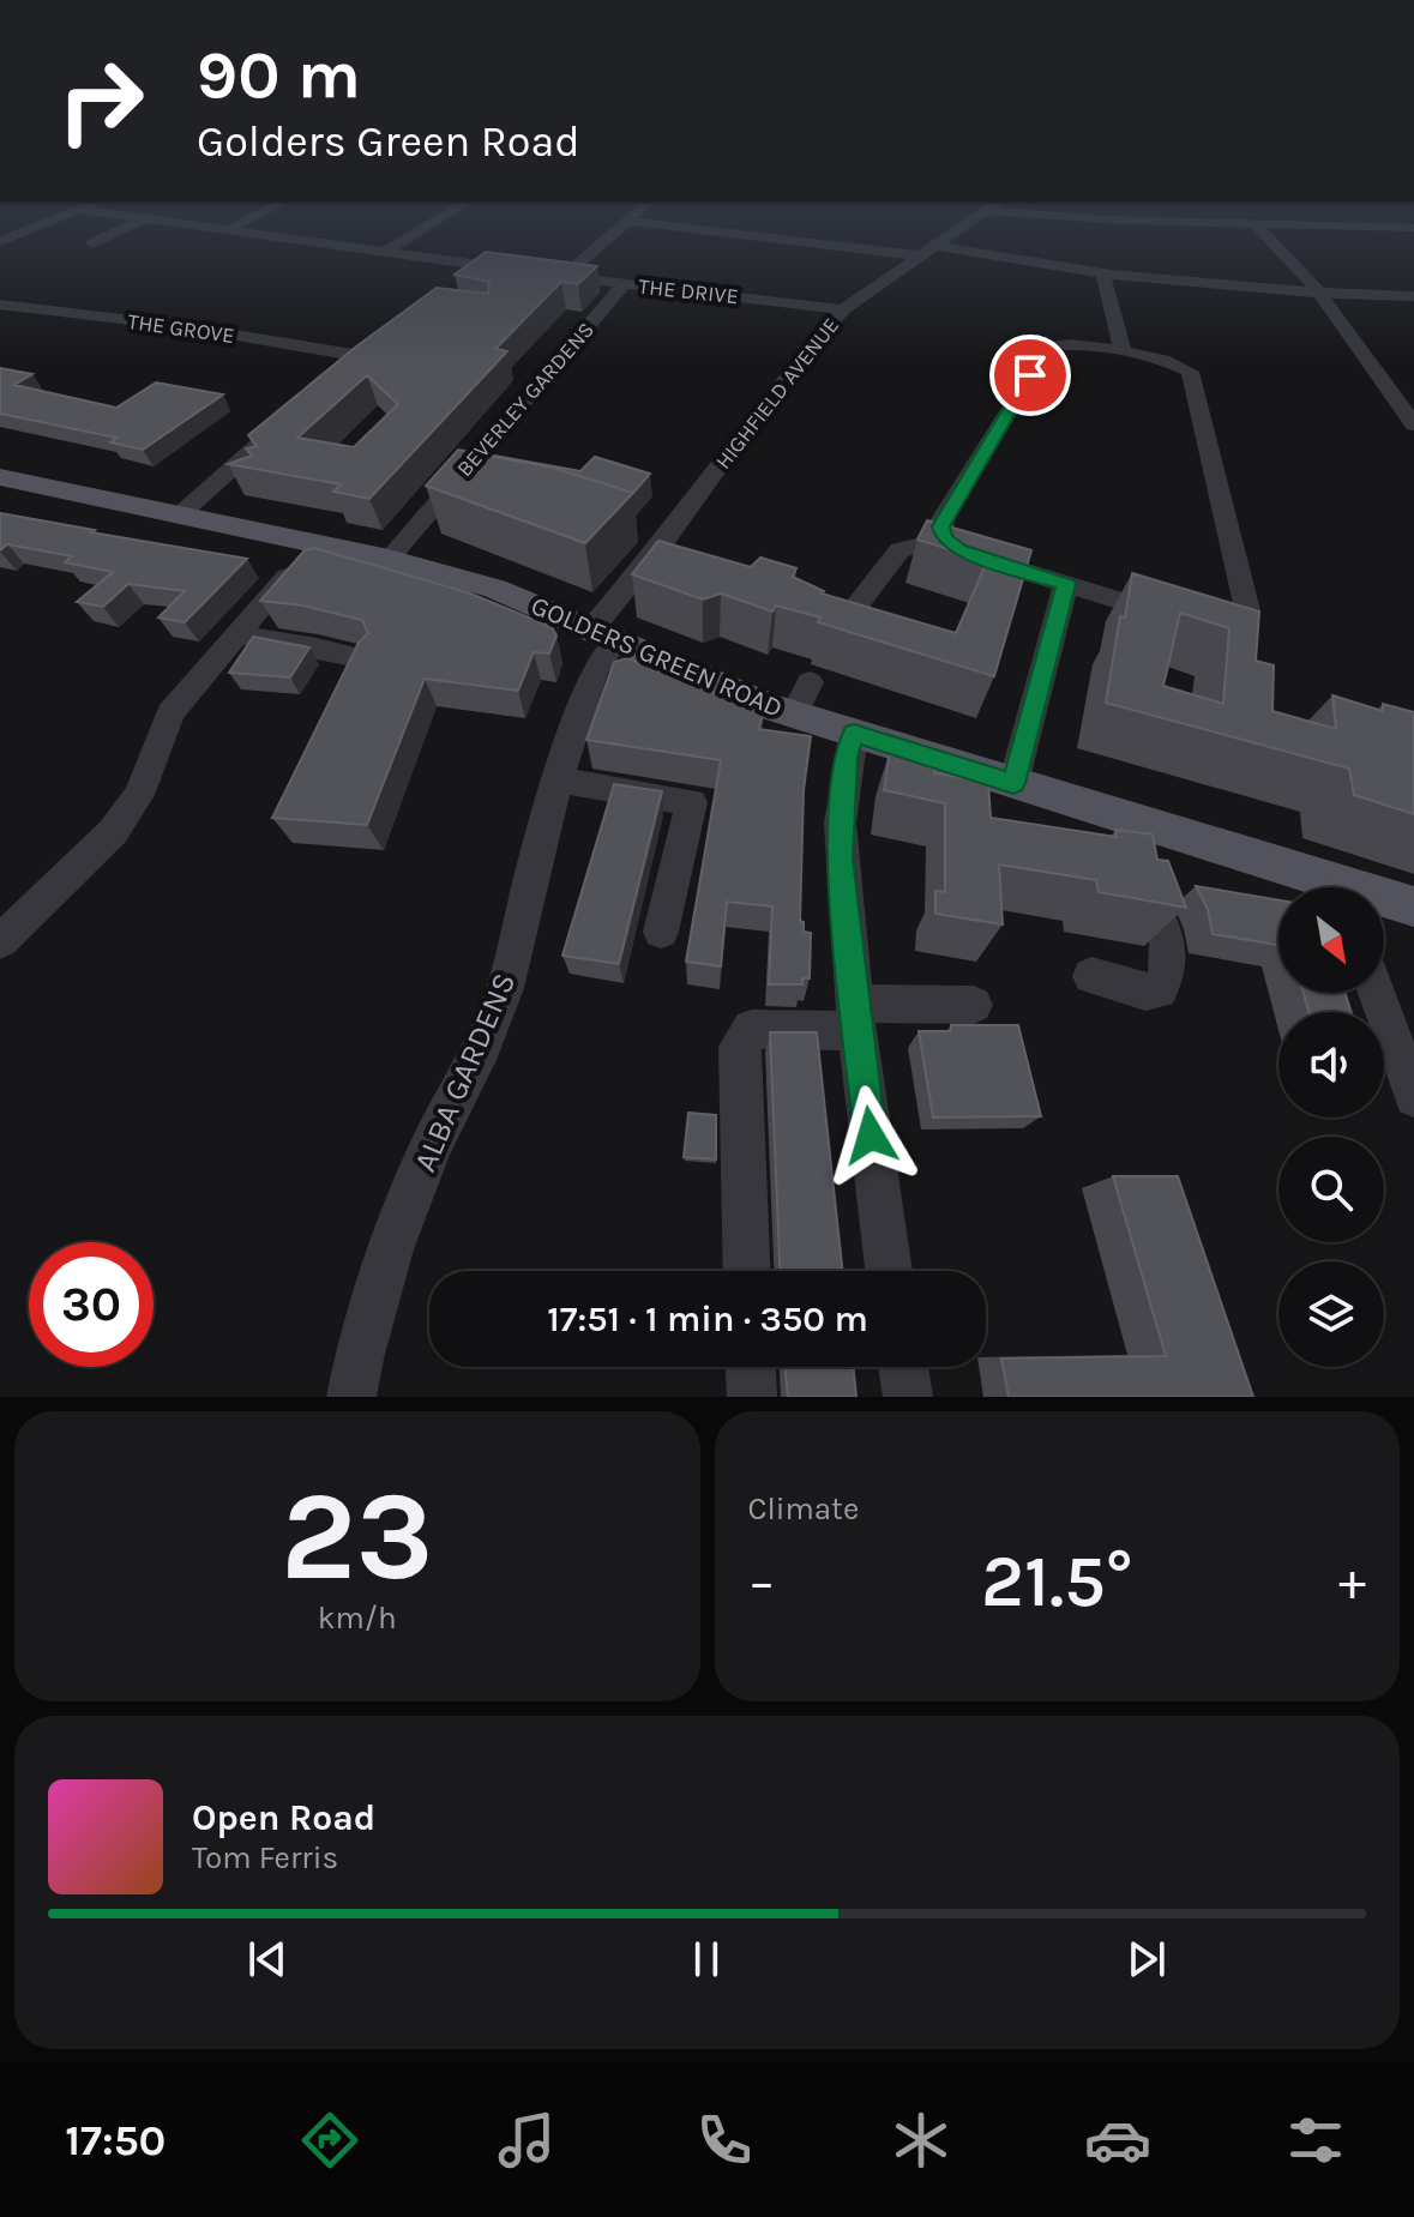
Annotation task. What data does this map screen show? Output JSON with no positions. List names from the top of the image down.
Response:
{
  "streets": {
    "main road": ["GOLDERS GREEN ROAD"],
    "street": [
      "THE DRIVE",
      "THE GROVE",
      "HIGHFIELD AVENUE",
      "BEVERLEY GARDENS",
      "ALBA GARDENS"
    ]
  },
  "crossings": [
    ["THE DRIVE", "HIGHFIELD AVENUE"],
    ["THE DRIVE", "BEVERLEY GARDENS"],
    ["HIGHFIELD AVENUE", "GOLDERS GREEN ROAD"],
    ["HIGHFIELD AVENUE", "ALBA GARDENS"],
    ["BEVERLEY GARDENS", "GOLDERS GREEN ROAD"],
    ["GOLDERS GREEN ROAD", "ALBA GARDENS"]
  ],
  "north": "bottom right",
  "page": {
    "turn": ["90 m", "Golders Green Road"],
    "limit": "30",
    "trip": "17:51 · 1 min · 350 m",
    "tile": [
      ["23", "km/h"],
      "Climate"
    ],
    "heat": ["−", "21.5°", "+"],
    "song": ["Open Road", "Tom Ferris"],
    "tabs": "17:50"
  }
}
